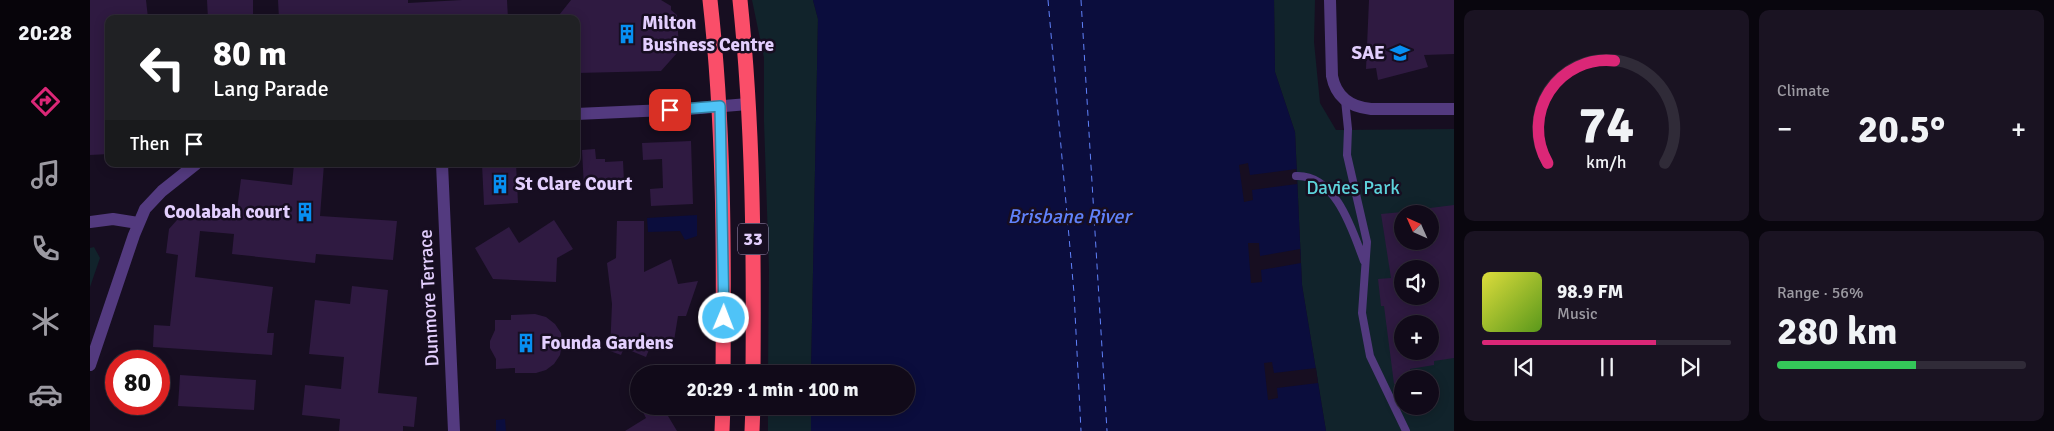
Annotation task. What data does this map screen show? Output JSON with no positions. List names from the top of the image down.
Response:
{
  "streets": {
    "highway": ["33"],
    "street": ["Dunmore Terrace"]
  },
  "water": ["Brisbane River"],
  "parks": ["Davies Park"],
  "places": {
    "building": [
      "Milton Business Centre",
      "St Clare Court",
      "Coolabah court",
      "Founda Gardens"
    ],
    "school or university": ["SAE"]
  },
  "north": "top left",
  "page": {
    "tabs": "20:28",
    "tile": [
      "Climate",
      ["Range · 56%", "280 km"]
    ],
    "turn": ["80 m", "Lang Parade"],
    "heat": ["−", "20.5°", "+"],
    "then": "Then",
    "map_buttons": ["+", "−"],
    "song": ["98.9 FM", "Music"],
    "limit": "80",
    "trip": "20:29 · 1 min · 100 m",
    "gauge": ["74", "km/h"]
  }
}
